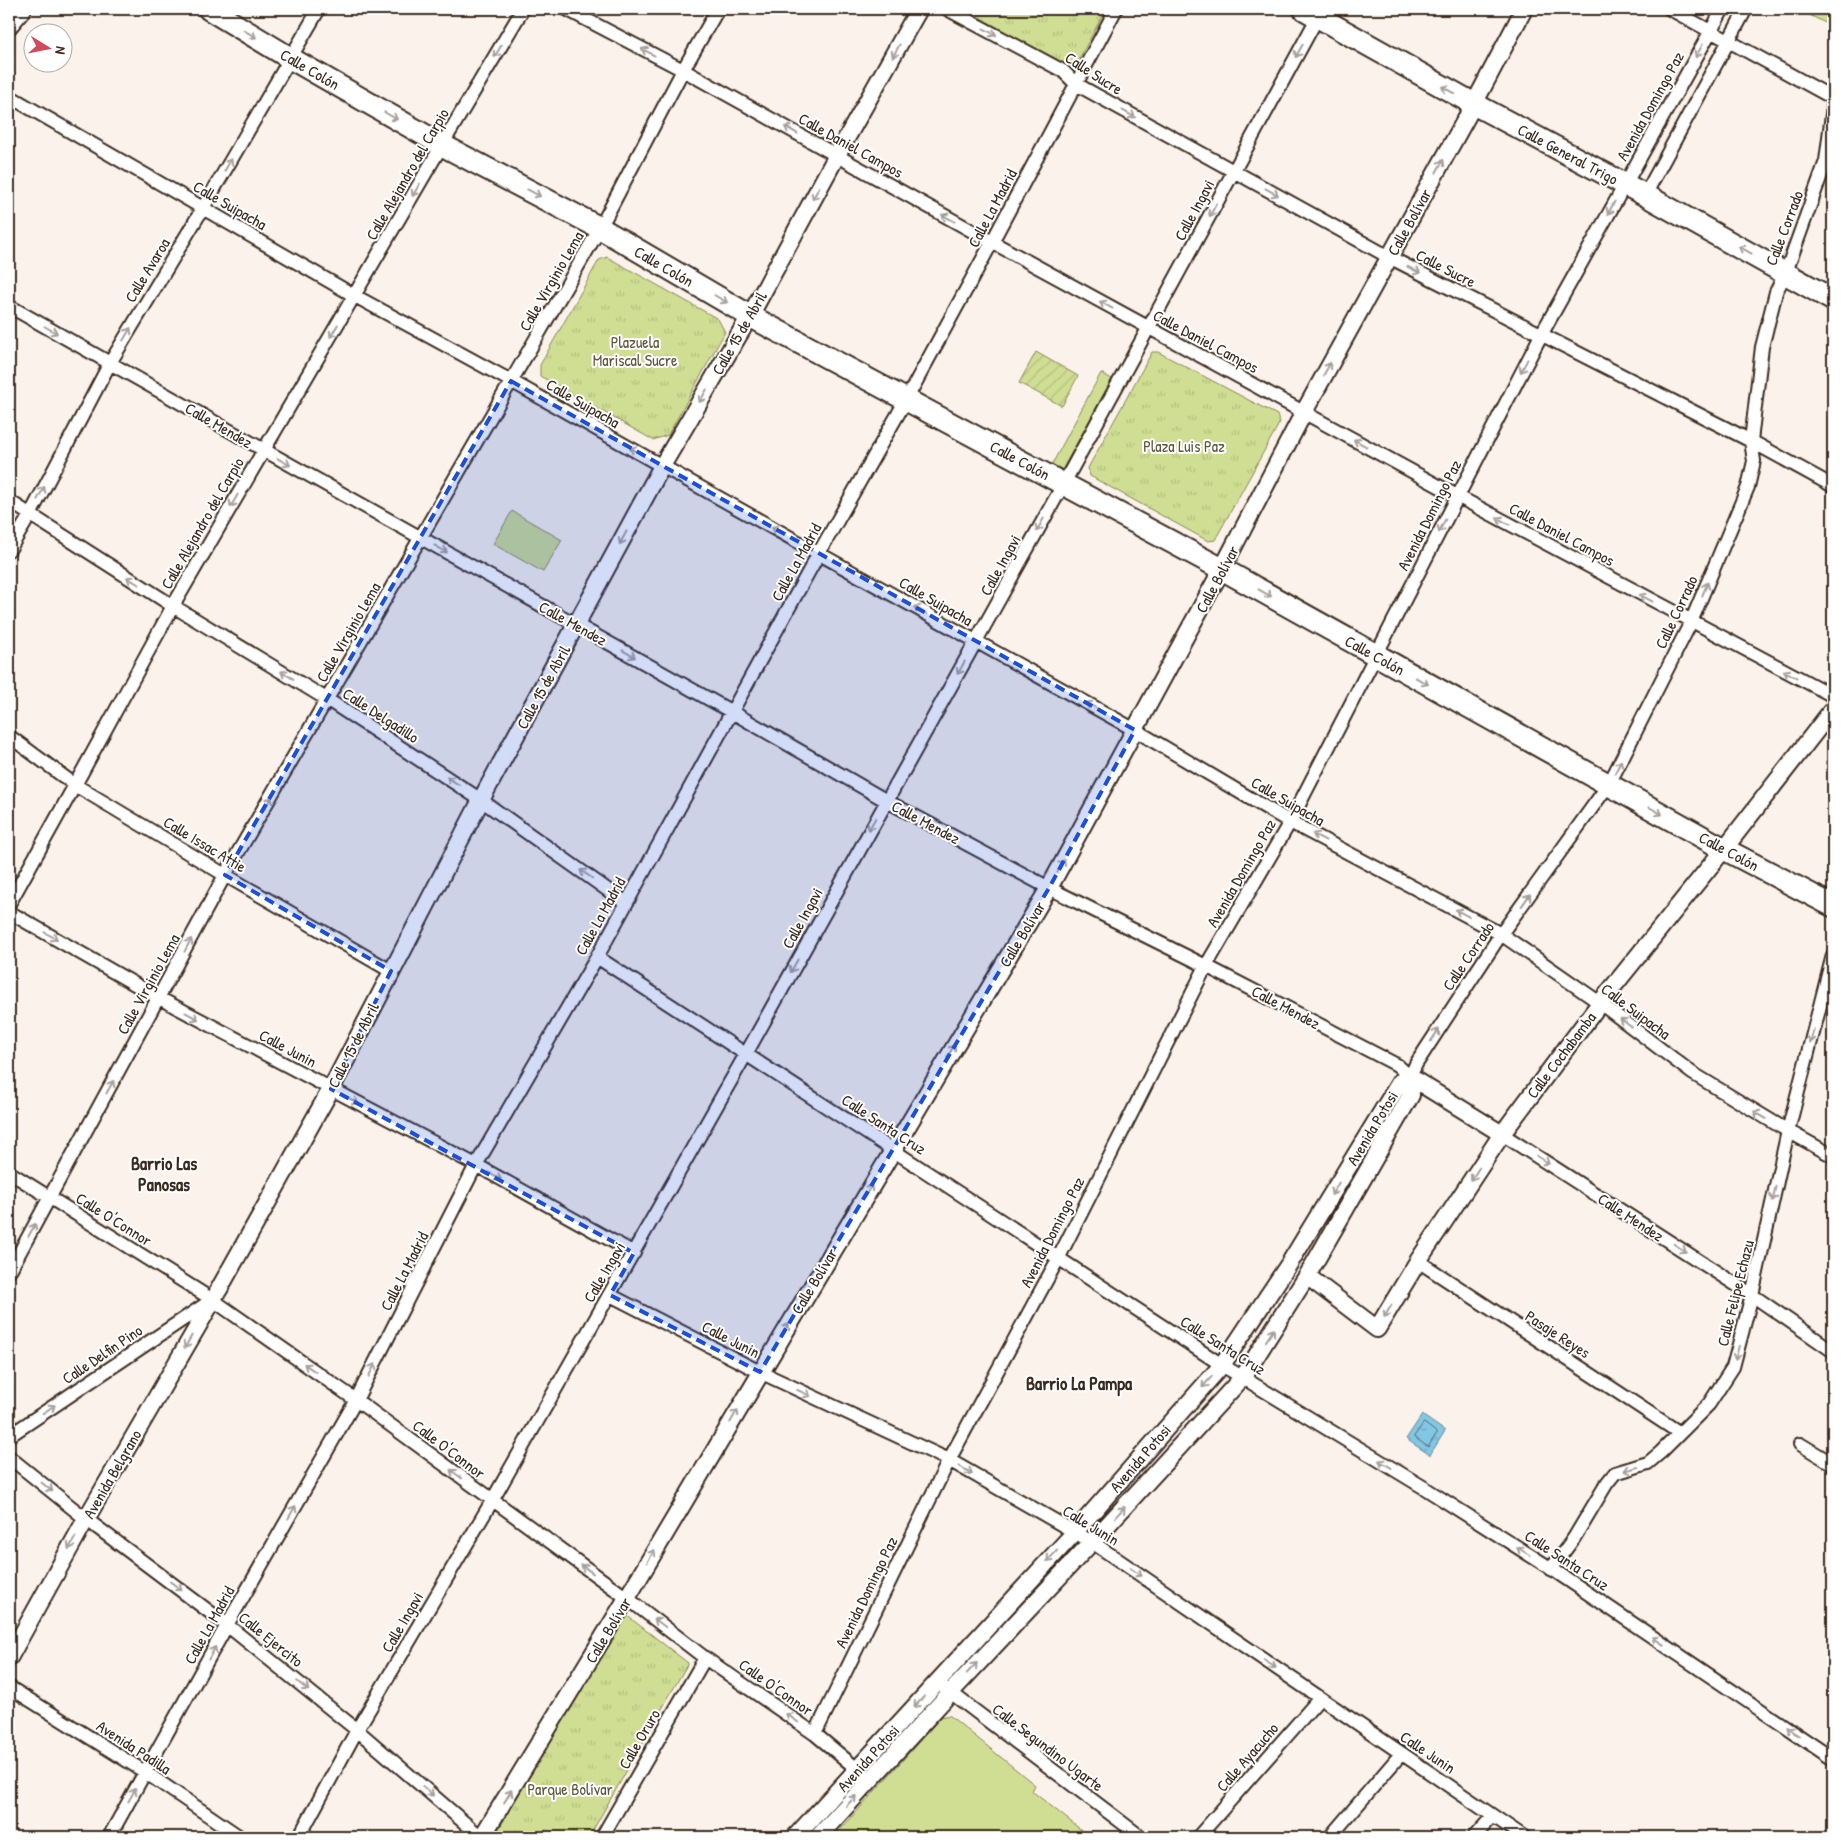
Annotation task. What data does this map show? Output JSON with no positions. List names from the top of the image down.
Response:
{
  "streets": {
    "main road": ["Calle Colón", "Calle General Trigo"],
    "street": [
      "Calle Sucre",
      "Avenida Domingo Paz",
      "Calle Daniel Campos",
      "Calle Alejandro del Carpio",
      "Calle Suipacha",
      "Calle La Madrid",
      "Calle Ingavi",
      "Calle Bolívar",
      "Calle Corrado",
      "Calle Avaroa",
      "Calle Virginio Lema",
      "Calle 15 de Abril",
      "Calle Mendez",
      "Calle Delgadillo",
      "Calle Issac Attie",
      "Calle Junin",
      "Calle Cochabamba",
      "Calle Santa Cruz",
      "Avenida Potosi",
      "Calle O'Connor",
      "Calle Felipe Echazu",
      "Pasaje Reyes",
      "Calle Delfin Pino",
      "Avenida Belgrano",
      "Calle Ejercito",
      "Calle Oruro",
      "Avenida Padilla",
      "Calle Segundino Ugarte",
      "Calle Ayacucho"
    ]
  },
  "crossings": [
    ["Calle Colón", "Avenida Domingo Paz"],
    ["Calle Colón", "Calle Alejandro del Carpio"],
    ["Calle Colón", "Calle La Madrid"],
    ["Calle Colón", "Calle Ingavi"],
    ["Calle Colón", "Calle Bolívar"],
    ["Calle Colón", "Calle Corrado"],
    ["Calle Colón", "Calle Avaroa"],
    ["Calle Colón", "Calle Virginio Lema"],
    ["Calle Colón", "Calle 15 de Abril"],
    ["Calle Colón", "Calle Cochabamba"],
    ["Calle Sucre", "Avenida Domingo Paz"],
    ["Calle Sucre", "Calle La Madrid"],
    ["Calle Sucre", "Calle Ingavi"],
    ["Calle Sucre", "Calle Bolívar"],
    ["Calle Sucre", "Calle Corrado"],
    ["Avenida Domingo Paz", "Calle Daniel Campos"],
    ["Avenida Domingo Paz", "Calle General Trigo"],
    ["Avenida Domingo Paz", "Calle Suipacha"],
    ["Avenida Domingo Paz", "Calle Mendez"],
    ["Avenida Domingo Paz", "Calle Junin"],
    ["Avenida Domingo Paz", "Calle Santa Cruz"],
    ["Avenida Domingo Paz", "Calle O'Connor"],
    ["Calle Daniel Campos", "Calle La Madrid"],
    ["Calle Daniel Campos", "Calle Ingavi"],
    ["Calle Daniel Campos", "Calle Bolívar"],
    ["Calle Daniel Campos", "Calle Corrado"],
    ["Calle Daniel Campos", "Calle Virginio Lema"],
    ["Calle Daniel Campos", "Calle 15 de Abril"],
    ["Calle General Trigo", "Calle Ingavi"],
    ["Calle General Trigo", "Calle Bolívar"],
    ["Calle General Trigo", "Calle Corrado"],
    ["Calle Alejandro del Carpio", "Calle Suipacha"],
    ["Calle Alejandro del Carpio", "Calle Mendez"],
    ["Calle Alejandro del Carpio", "Calle Delgadillo"],
    ["Calle Alejandro del Carpio", "Calle Issac Attie"],
    ["Calle Suipacha", "Calle La Madrid"],
    ["Calle Suipacha", "Calle Ingavi"],
    ["Calle Suipacha", "Calle Bolívar"],
    ["Calle Suipacha", "Calle Corrado"],
    ["Calle Suipacha", "Calle Avaroa"],
    ["Calle Suipacha", "Calle Virginio Lema"],
    ["Calle Suipacha", "Calle 15 de Abril"],
    ["Calle Suipacha", "Calle Cochabamba"],
    ["Calle Suipacha", "Calle Felipe Echazu"],
    ["Calle La Madrid", "Calle Mendez"],
    ["Calle La Madrid", "Calle Delgadillo"],
    ["Calle La Madrid", "Calle Junin"],
    ["Calle La Madrid", "Calle Santa Cruz"],
    ["Calle La Madrid", "Calle O'Connor"],
    ["Calle La Madrid", "Calle Ejercito"],
    ["Calle La Madrid", "Avenida Padilla"],
    ["Calle Ingavi", "Calle Mendez"],
    ["Calle Ingavi", "Calle Junin"],
    ["Calle Ingavi", "Calle Santa Cruz"],
    ["Calle Ingavi", "Calle O'Connor"],
    ["Calle Ingavi", "Calle Ejercito"],
    ["Calle Bolívar", "Calle Mendez"],
    ["Calle Bolívar", "Calle Junin"],
    ["Calle Bolívar", "Calle Santa Cruz"],
    ["Calle Bolívar", "Calle O'Connor"],
    ["Calle Bolívar", "Calle Ejercito"],
    ["Calle Corrado", "Calle Mendez"],
    ["Calle Corrado", "Avenida Potosi"],
    ["Calle Avaroa", "Calle Mendez"],
    ["Calle Avaroa", "Calle Delgadillo"],
    ["Calle Virginio Lema", "Calle Mendez"],
    ["Calle Virginio Lema", "Calle Delgadillo"],
    ["Calle Virginio Lema", "Calle Issac Attie"],
    ["Calle Virginio Lema", "Calle Junin"],
    ["Calle Virginio Lema", "Calle O'Connor"],
    ["Calle 15 de Abril", "Calle Mendez"],
    ["Calle 15 de Abril", "Calle Delgadillo"],
    ["Calle 15 de Abril", "Calle Issac Attie"],
    ["Calle 15 de Abril", "Calle Junin"],
    ["Calle 15 de Abril", "Calle O'Connor"],
    ["Calle 15 de Abril", "Calle Delfin Pino"],
    ["Calle 15 de Abril", "Avenida Belgrano"],
    ["Calle Mendez", "Calle Cochabamba"],
    ["Calle Mendez", "Avenida Potosi"],
    ["Calle Mendez", "Calle Felipe Echazu"],
    ["Calle Junin", "Avenida Potosi"],
    ["Calle Junin", "Calle Ayacucho"],
    ["Calle Cochabamba", "Avenida Potosi"],
    ["Calle Cochabamba", "Pasaje Reyes"],
    ["Calle Santa Cruz", "Avenida Potosi"],
    ["Calle Santa Cruz", "Calle Felipe Echazu"],
    ["Avenida Potosi", "Calle O'Connor"],
    ["Avenida Potosi", "Calle Segundino Ugarte"],
    ["Calle O'Connor", "Calle Delfin Pino"],
    ["Calle O'Connor", "Avenida Belgrano"],
    ["Calle O'Connor", "Calle Oruro"],
    ["Calle Felipe Echazu", "Pasaje Reyes"],
    ["Calle Delfin Pino", "Avenida Belgrano"],
    ["Avenida Belgrano", "Calle Ejercito"]
  ],
  "one_way": [
    "Calle Colón",
    "Calle Sucre",
    "Avenida Domingo Paz",
    "Calle Daniel Campos",
    "Calle General Trigo",
    "Calle Alejandro del Carpio",
    "Calle Suipacha",
    "Calle La Madrid",
    "Calle Ingavi",
    "Calle Bolívar",
    "Calle Corrado",
    "Calle Avaroa",
    "Calle Virginio Lema",
    "Calle 15 de Abril",
    "Calle Mendez",
    "Calle Delgadillo",
    "Calle Junin",
    "Calle Santa Cruz",
    "Calle O'Connor",
    "Calle Felipe Echazu",
    "Calle Delfin Pino",
    "Avenida Belgrano",
    "Calle Ejercito"
  ],
  "districts": ["Barrio Las Panosas", "Barrio La Pampa"],
  "parks": ["Plazuela Mariscal Sucre", "Plaza Luis Paz", "Parque Bolívar"],
  "north": "right"
}
